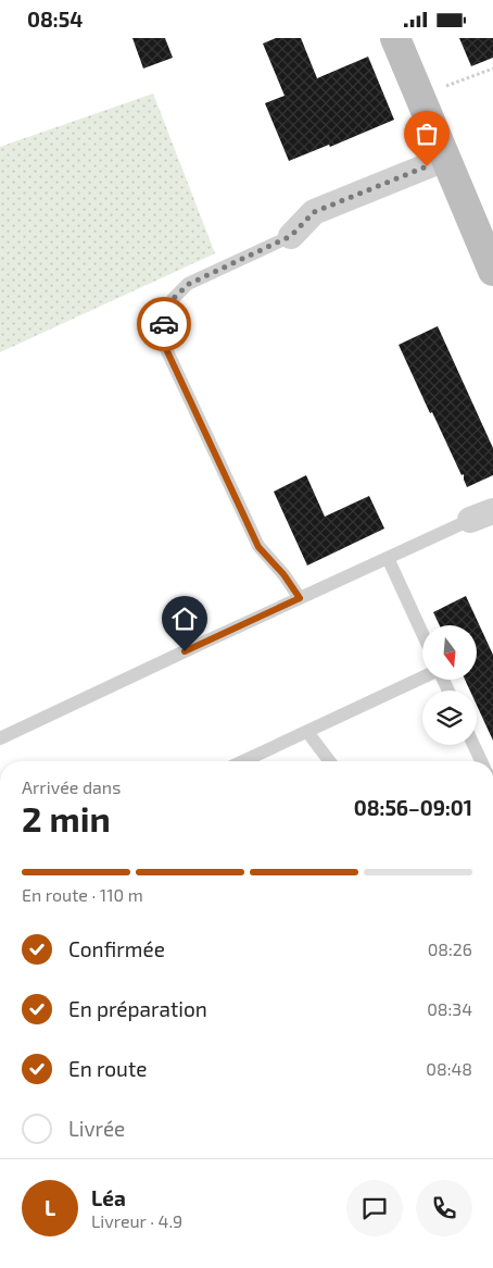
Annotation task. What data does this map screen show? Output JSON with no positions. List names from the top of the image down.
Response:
{
  "north": "bottom",
  "page": {
    "status": "08:54",
    "heading": ["2 min", "Arrivée dans", "08:56–09:01"],
    "panel": ["Léa", "Livreur · 4.9"],
    "bar": "En route · 110 m",
    "list": [
      ["Confirmée", "08:26"],
      ["En préparation", "08:34"],
      ["En route", "08:48"],
      "Livrée"
    ],
    "round": "L"
  }
}
